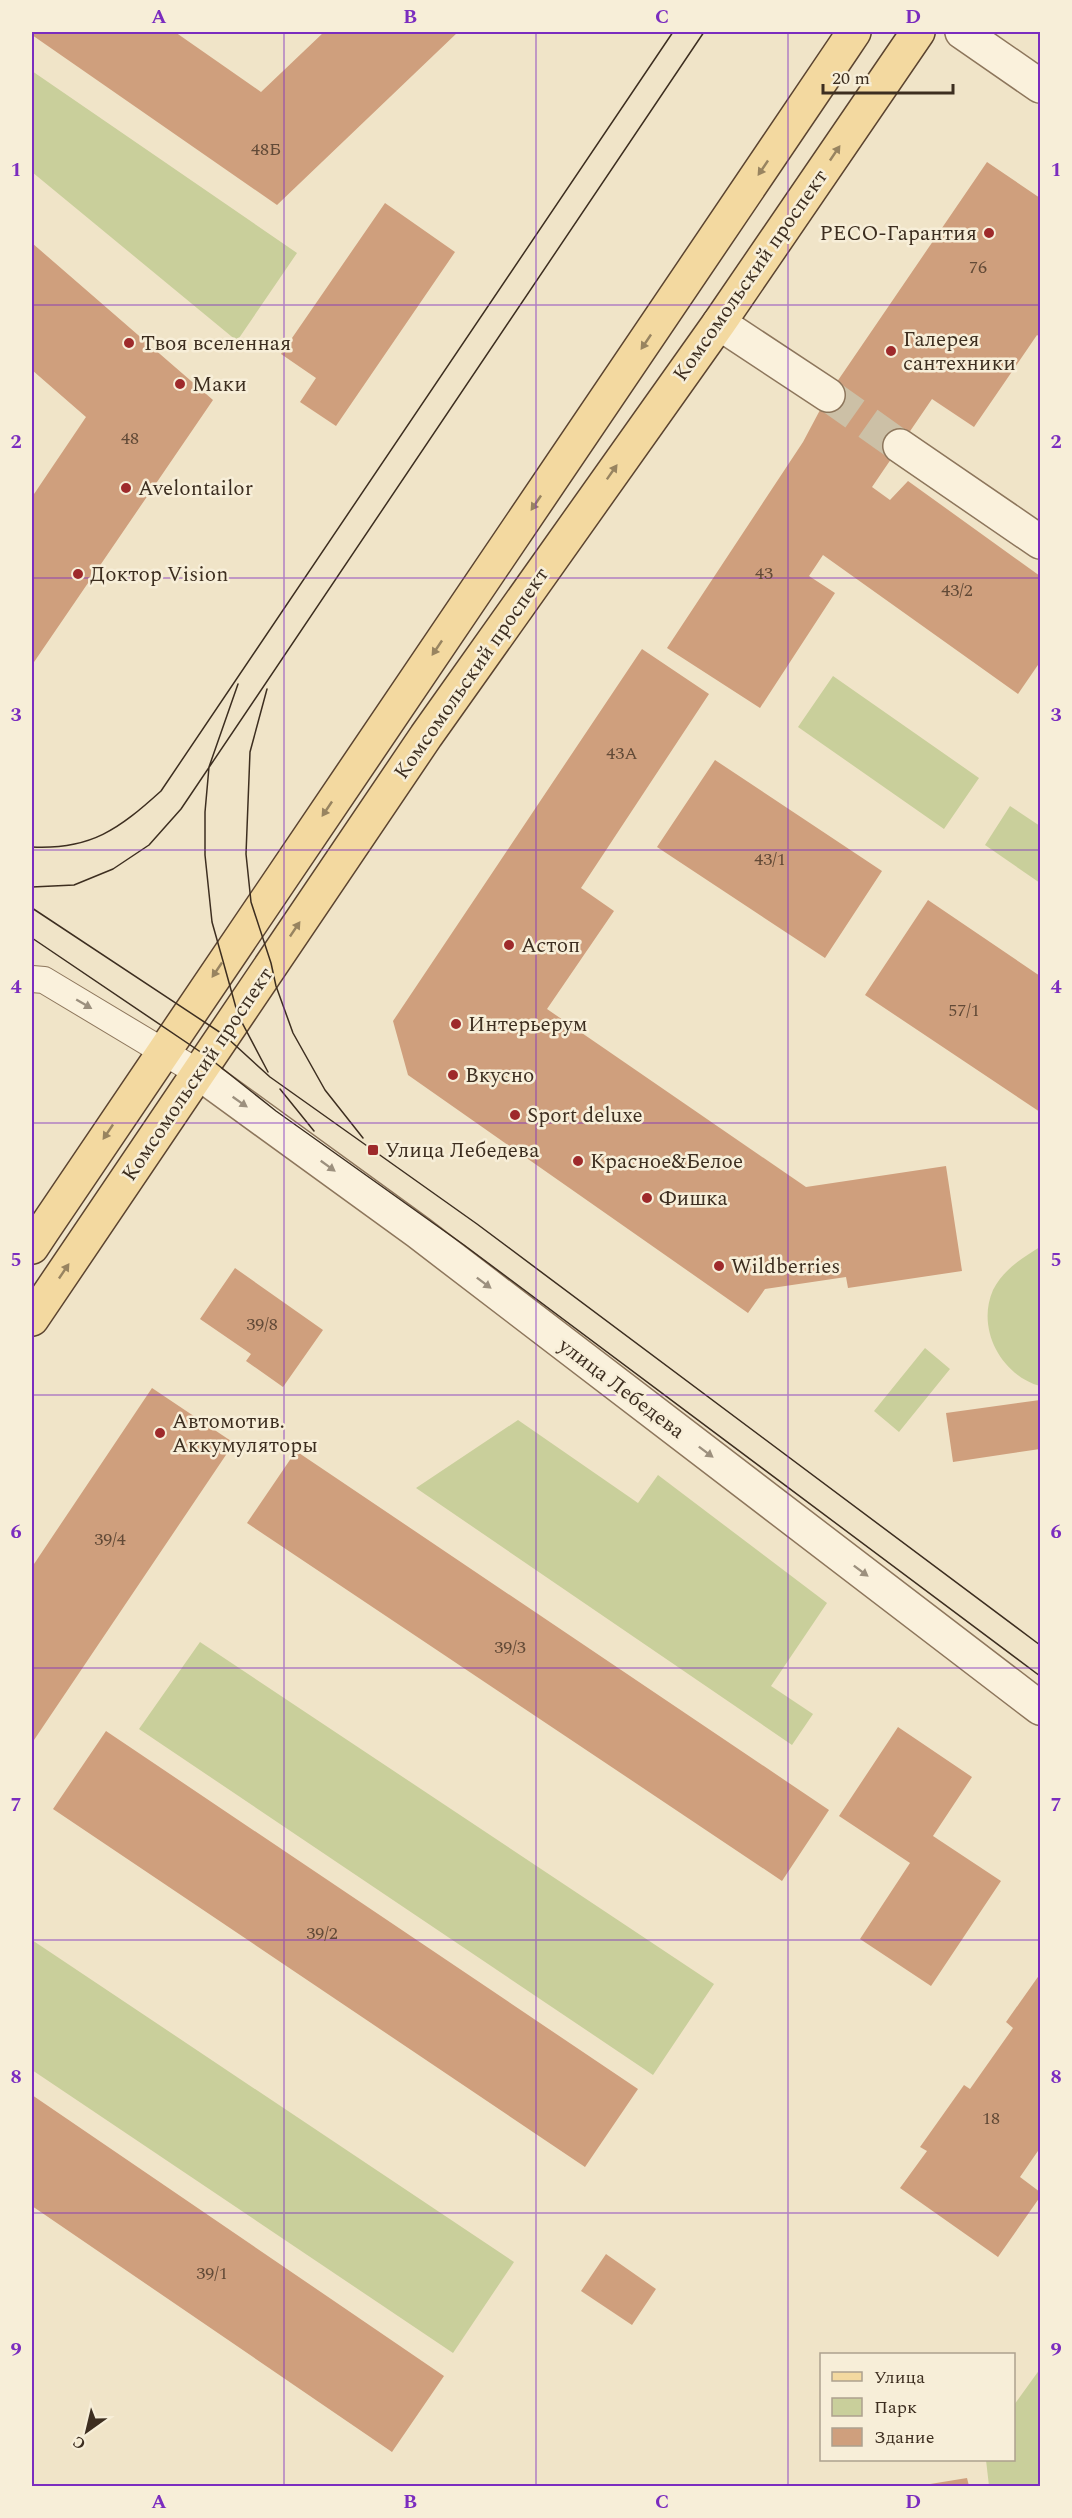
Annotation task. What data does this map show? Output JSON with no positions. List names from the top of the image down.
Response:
{
  "streets": {
    "main road": ["Комсомольский проспект"],
    "street": ["улица Лебедева"]
  },
  "crossings": [
    ["Комсомольский проспект", "улица Лебедева"]
  ],
  "one_way": ["улица Лебедева"],
  "places": {
    "other": [
      "РЕСО-Гарантия",
      "Твоя вселенная",
      "Галерея сантехники",
      "Маки",
      "Avelontailor",
      "Доктор Vision",
      "Астоп",
      "Интерьерум",
      "Вкусно",
      "Sport deluxe",
      "Красное&Белое",
      "Фишка",
      "Wildberries",
      "Автомотив. Аккумуляторы"
    ],
    "transit": ["Улица Лебедева"]
  },
  "house_numbers": [
    "48Б",
    "76",
    "48",
    "43",
    "43/2",
    "43А",
    "43/1",
    "57/1",
    "39/8",
    "39/4",
    "39/3",
    "39/2",
    "18",
    "39/1"
  ],
  "legend": ["Улица", "Парк", "Здание"],
  "scale_bar": "20 m",
  "north": "bottom left",
  "grid": {
    "columns": [
      "A",
      "B",
      "C",
      "D"
    ],
    "rows": [
      "1",
      "2",
      "3",
      "4",
      "5",
      "6",
      "7",
      "8",
      "9"
    ]
  }
}
